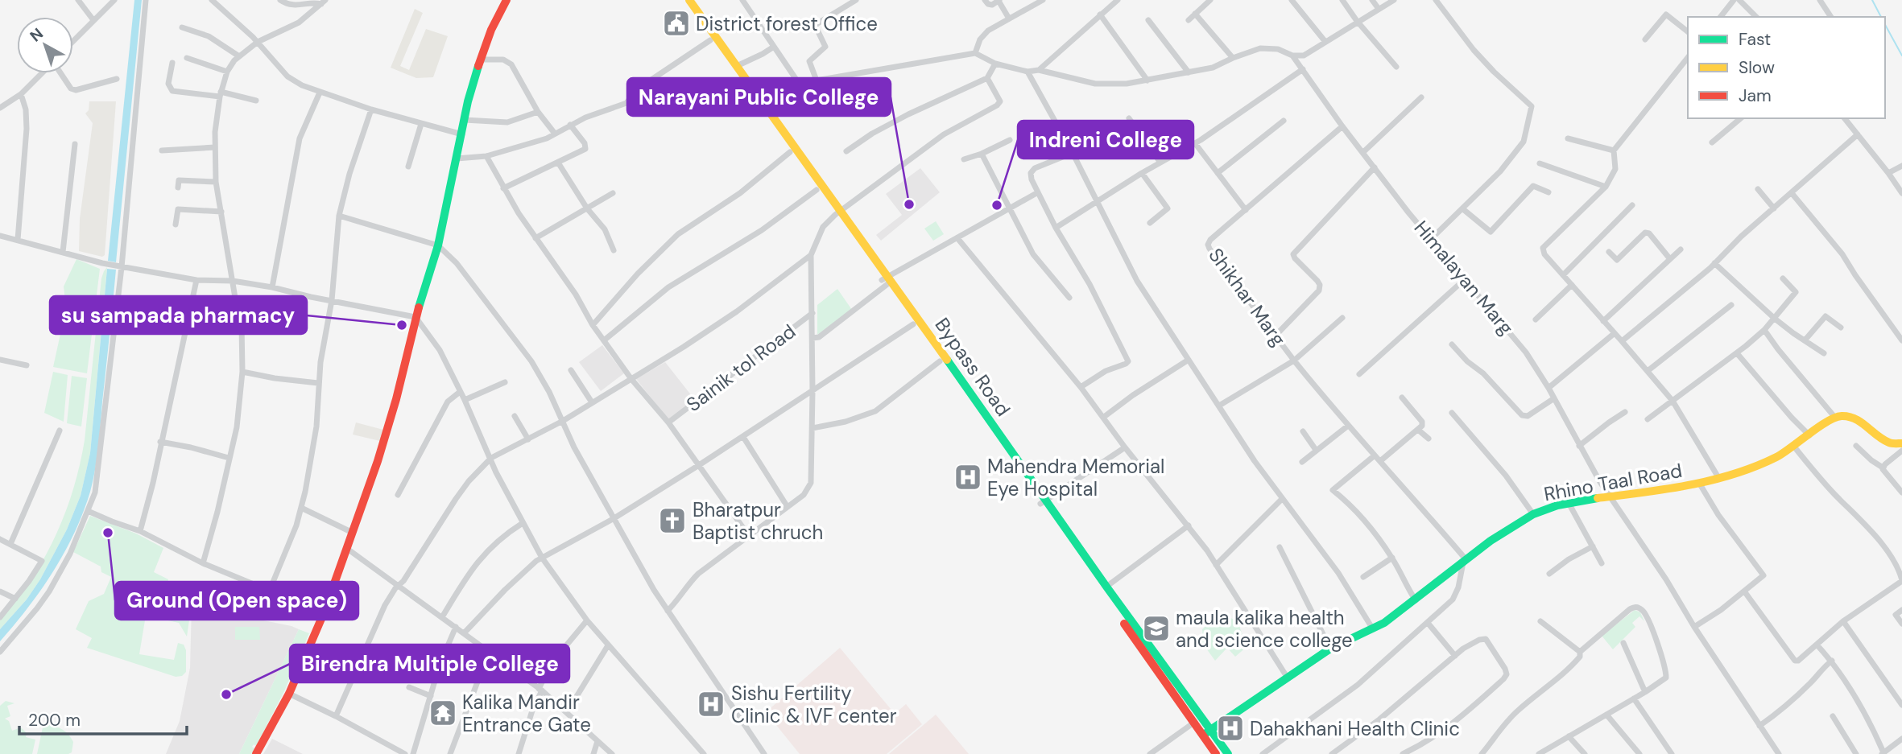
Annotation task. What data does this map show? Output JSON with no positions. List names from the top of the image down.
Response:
{
  "streets": {
    "main road": ["Bypass Road", "Rhino Taal Road"],
    "street": ["Himalayan Marg", "Shikhar Marg", "Sainik tol Road"]
  },
  "crossings": [
    ["Himalayan Marg", "Shikhar Marg"],
    ["Himalayan Marg", "Rhino Taal Road"],
    ["Bypass Road", "Rhino Taal Road"]
  ],
  "places": {
    "public building": ["District forest Office"],
    "other": [
      "Narayani Public College",
      "Indreni College",
      "su sampada pharmacy",
      "Ground (Open space)",
      "Birendra Multiple College"
    ],
    "hospital": ["Mahendra Memorial Eye Hospital", "Sishu Fertility Clinic & IVF center", "Dahakhani Health Clinic"],
    "church": ["Bharatpur Baptist chruch"],
    "school or university": ["maula kalika health and science college"],
    "temple": ["Kalika Mandir Entrance Gate"]
  },
  "legend": ["Fast", "Slow", "Jam"],
  "scale_bar": "200 m",
  "north": "top left"
}
